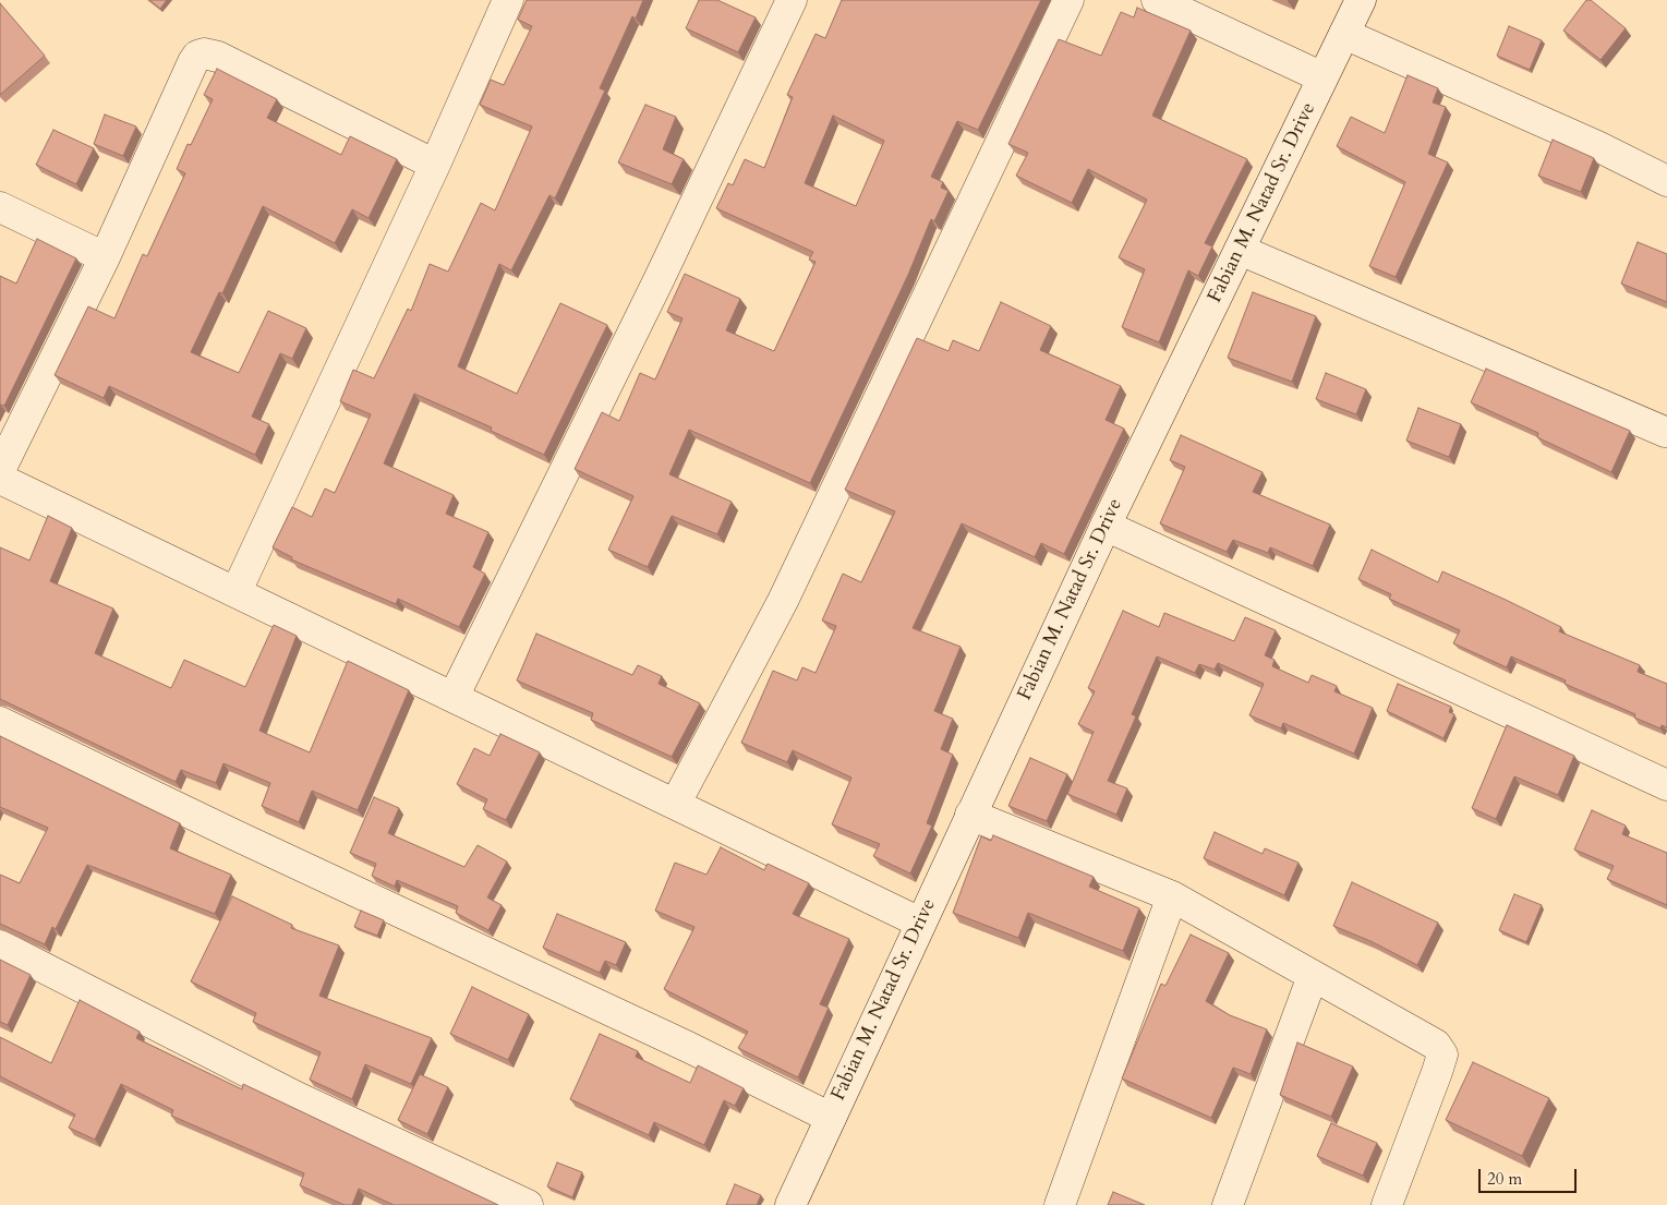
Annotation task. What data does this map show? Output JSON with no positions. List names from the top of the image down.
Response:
{
  "streets": {
    "street": ["Fabian M. Natad Sr. Drive"]
  },
  "scale_bar": "20 m"
}
